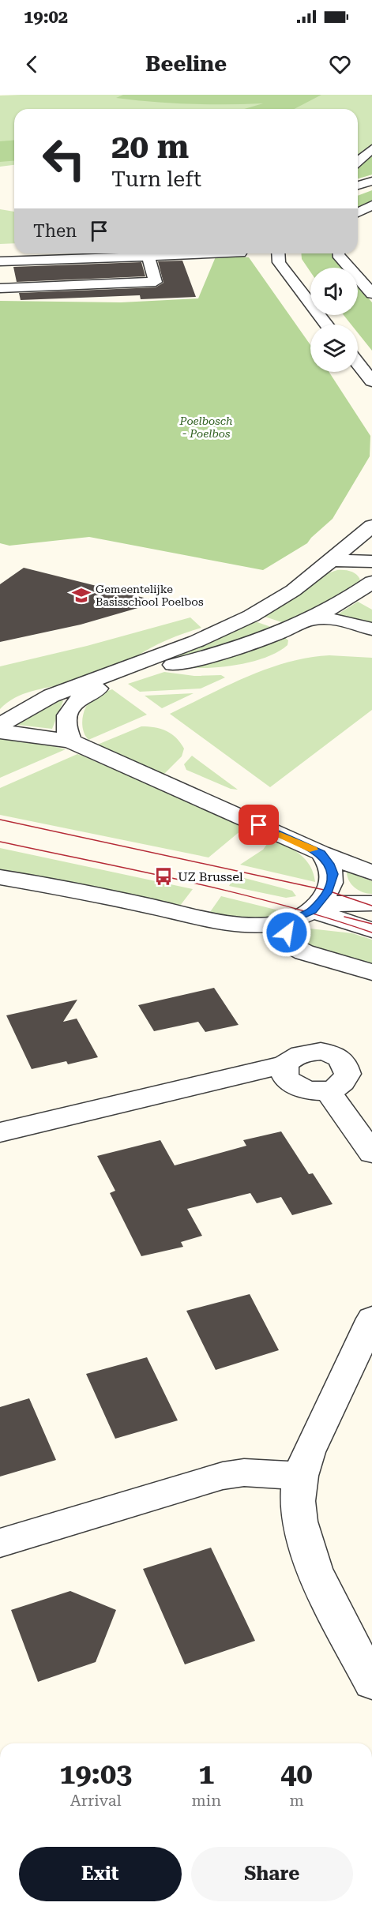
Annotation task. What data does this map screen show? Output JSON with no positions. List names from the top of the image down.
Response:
{
  "parks": ["Poelbosch - Poelbos"],
  "places": {
    "school or university": ["Gemeentelijke Basisschool Poelbos"],
    "bus stop": ["UZ Brussel"]
  },
  "page": {
    "status": "19:02",
    "header": "Beeline",
    "turn": ["20 m", "Turn left"],
    "then": "Then",
    "eta": [
      "19:03",
      "Arrival",
      "1",
      "min",
      "40",
      "m"
    ],
    "buttons": ["Exit", "Share"]
  }
}
